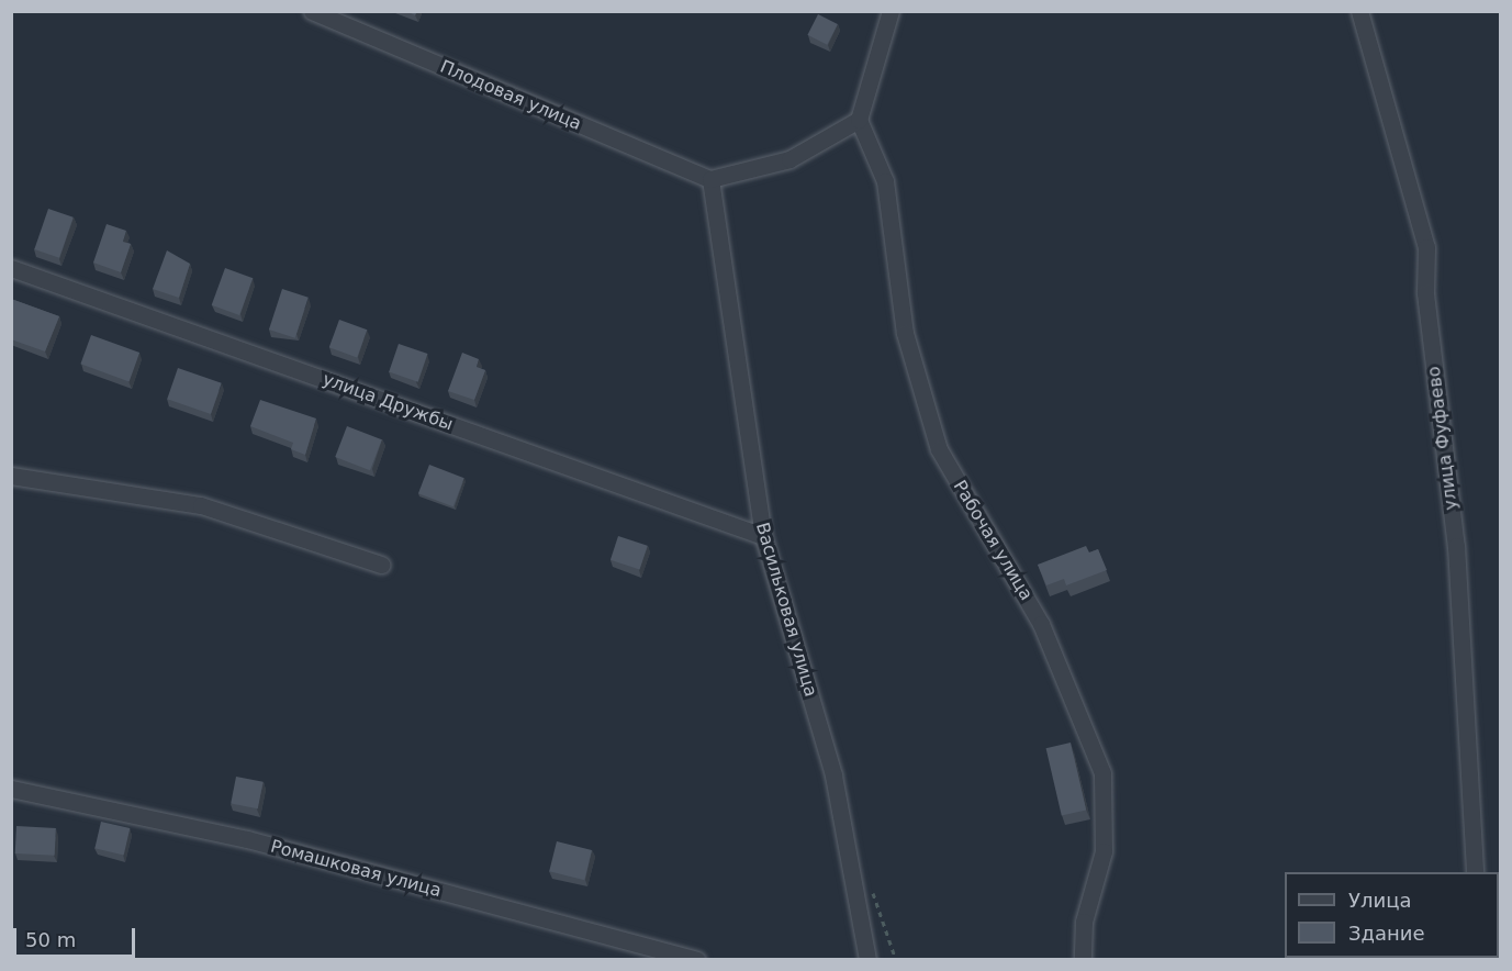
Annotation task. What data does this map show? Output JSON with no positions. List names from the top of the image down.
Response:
{
  "streets": {
    "street": [
      "Плодовая улица",
      "улица Дружбы",
      "улица Фуфаево",
      "Рабочая улица",
      "Васильковая улица",
      "Ромашковая улица"
    ]
  },
  "crossings": [
    ["Плодовая улица", "Васильковая улица"],
    ["улица Дружбы", "Васильковая улица"]
  ],
  "legend": ["Улица", "Здание"],
  "scale_bar": "50 m"
}
